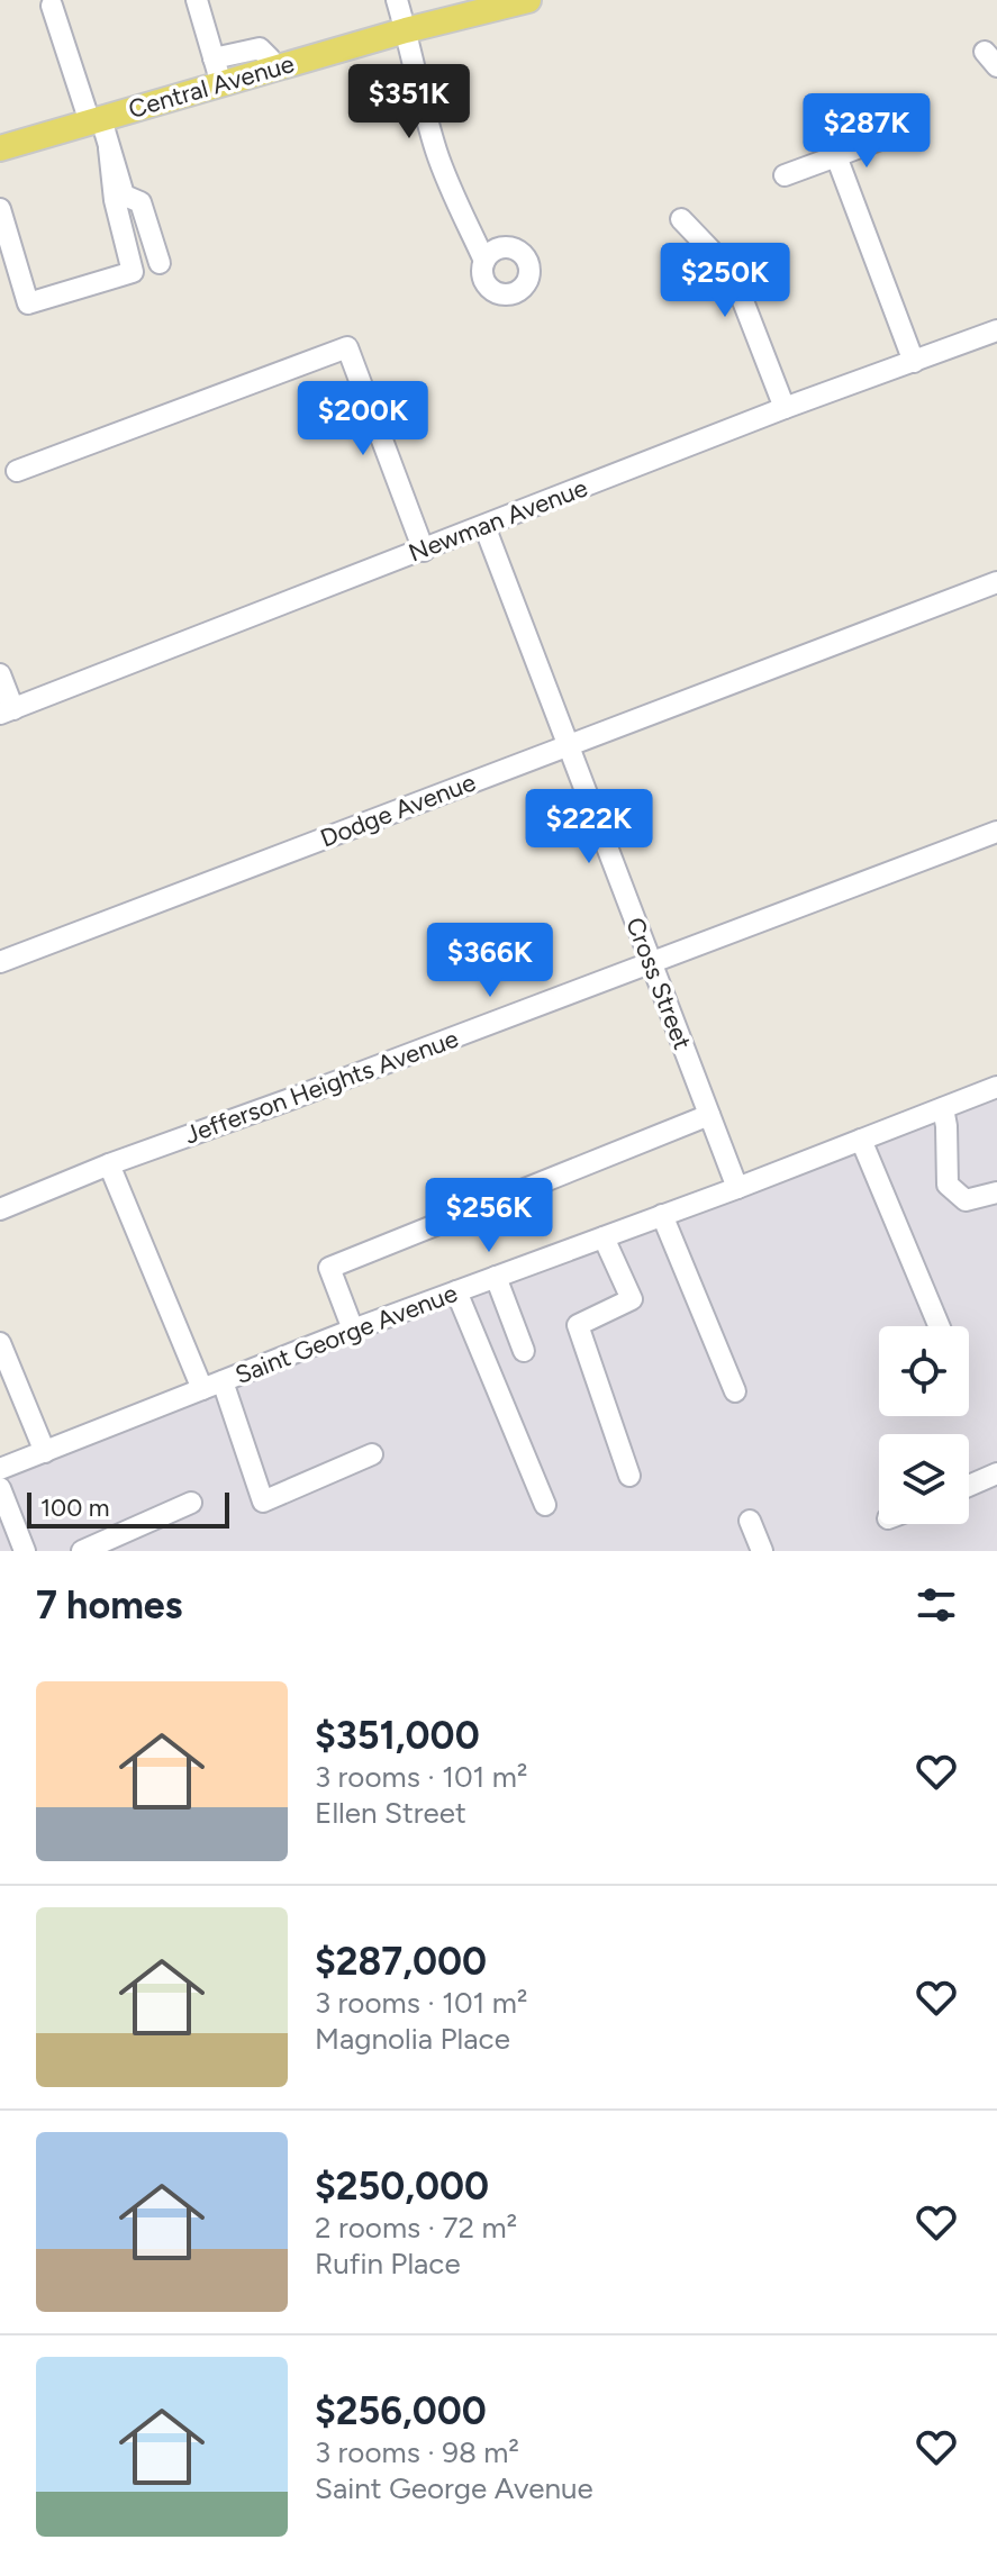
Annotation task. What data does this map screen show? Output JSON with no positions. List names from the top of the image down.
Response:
{
  "streets": {
    "main road": ["Central Avenue"],
    "street": [
      "Newman Avenue",
      "Dodge Avenue",
      "Cross Street",
      "Jefferson Heights Avenue",
      "Saint George Avenue"
    ]
  },
  "crossings": [
    ["Newman Avenue", "Cross Street"],
    ["Dodge Avenue", "Cross Street"],
    ["Cross Street", "Jefferson Heights Avenue"],
    ["Cross Street", "Saint George Avenue"]
  ],
  "scale_bar": "100 m",
  "page": {
    "price": [
      "$351K",
      "$287K",
      "$250K",
      "$200K",
      "$222K",
      "$366K",
      "$256K"
    ],
    "scale": "100 m",
    "heading": "7 homes",
    "list": [
      {
        "name": "$351,000",
        "note": "3 rooms · 101 m² · Ellen Street"
      },
      {
        "name": "$287,000",
        "note": "3 rooms · 101 m² · Magnolia Place"
      },
      {
        "name": "$250,000",
        "note": "2 rooms · 72 m² · Rufin Place"
      },
      {
        "name": "$256,000",
        "note": "3 rooms · 98 m² · Saint George Avenue"
      }
    ]
  }
}
